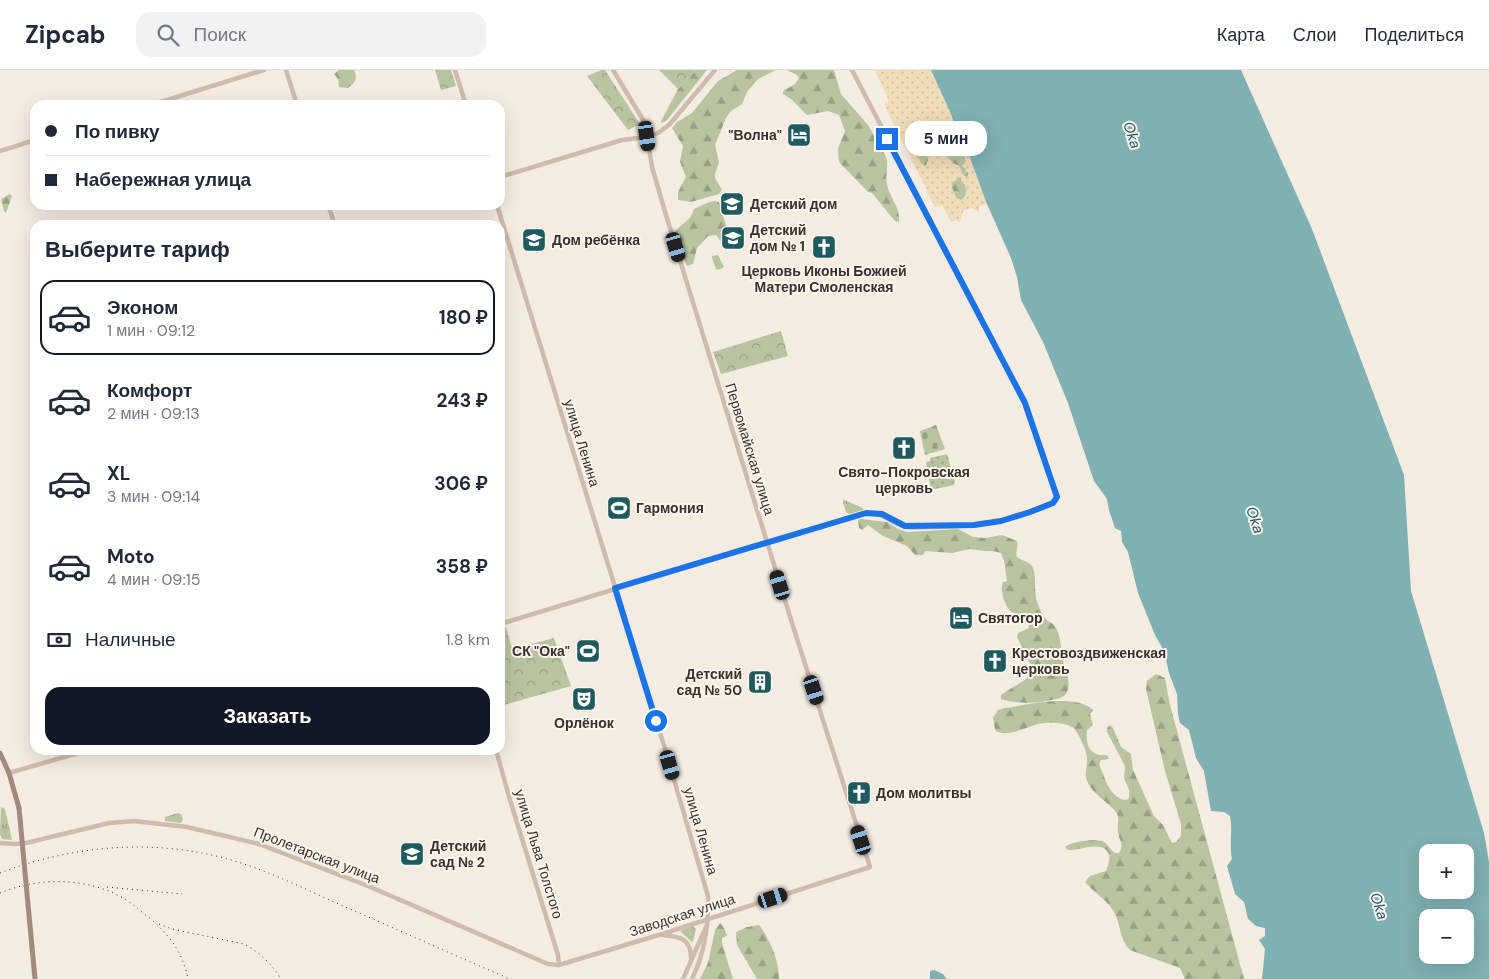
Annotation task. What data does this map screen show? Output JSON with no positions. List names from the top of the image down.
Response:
{
  "streets": {
    "street": [
      "улица Ленина",
      "Первомайская улица",
      "улица Льва Толстого",
      "Пролетарская улица",
      "Заводская улица"
    ]
  },
  "crossings": [
    ["улица Ленина", "Заводская улица"],
    ["Первомайская улица", "Заводская улица"],
    ["улица Льва Толстого", "Пролетарская улица"],
    ["улица Льва Толстого", "Заводская улица"],
    ["Пролетарская улица", "Заводская улица"]
  ],
  "water": ["Oka"],
  "places": {
    "hotel": ["\"Волна\"", "Святогор"],
    "school or university": [
      "Детский дом",
      "Детский дом № 1",
      "Дом ребёнка",
      "Детский сад № 2"
    ],
    "church": [
      "Церковь Иконы Божией Матери Смоленская",
      "Свято-Покровская церковь",
      "Крестовоздвиженская церковь",
      "Дом молитвы"
    ],
    "sports": ["Гармония", "СК \"Ока\""],
    "building": ["Детский сад № 50"],
    "theatre": ["Орлёнок"]
  },
  "page": {
    "header": "Zipcab",
    "search": "Поиск",
    "nav": ["Карта", "Слои", "Поделиться"],
    "banner": ["По пивку", "Набережная улица"],
    "bubble": "5 мин",
    "heading": "Выберите тариф",
    "list": [
      {
        "name": "Эконом",
        "note": "1 мин · 09:12",
        "value": "180 ₽"
      },
      {
        "name": "Комфорт",
        "note": "2 мин · 09:13",
        "value": "243 ₽"
      },
      {
        "name": "XL",
        "note": "3 мин · 09:14",
        "value": "306 ₽"
      },
      {
        "name": "Moto",
        "note": "4 мин · 09:15",
        "value": "358 ₽"
      }
    ],
    "pay": ["Наличные", "1.8 km"],
    "buttons": "Заказать",
    "map_buttons": ["+", "−"]
  }
}
